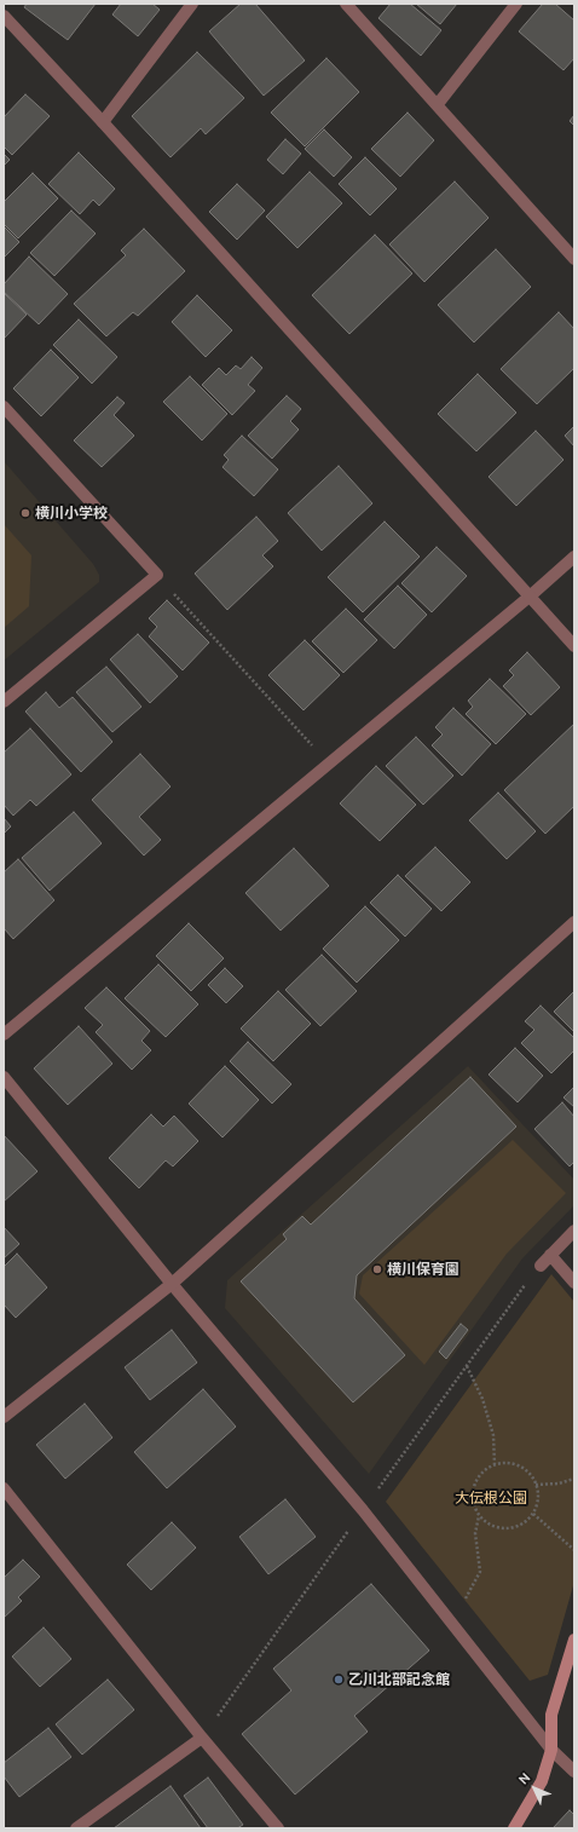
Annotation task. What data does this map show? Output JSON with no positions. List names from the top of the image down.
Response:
{
  "parks": ["大伝根公園"],
  "places": ["横川小学校", "横川保育園", "乙川北部記念館"],
  "north": "top left"
}
